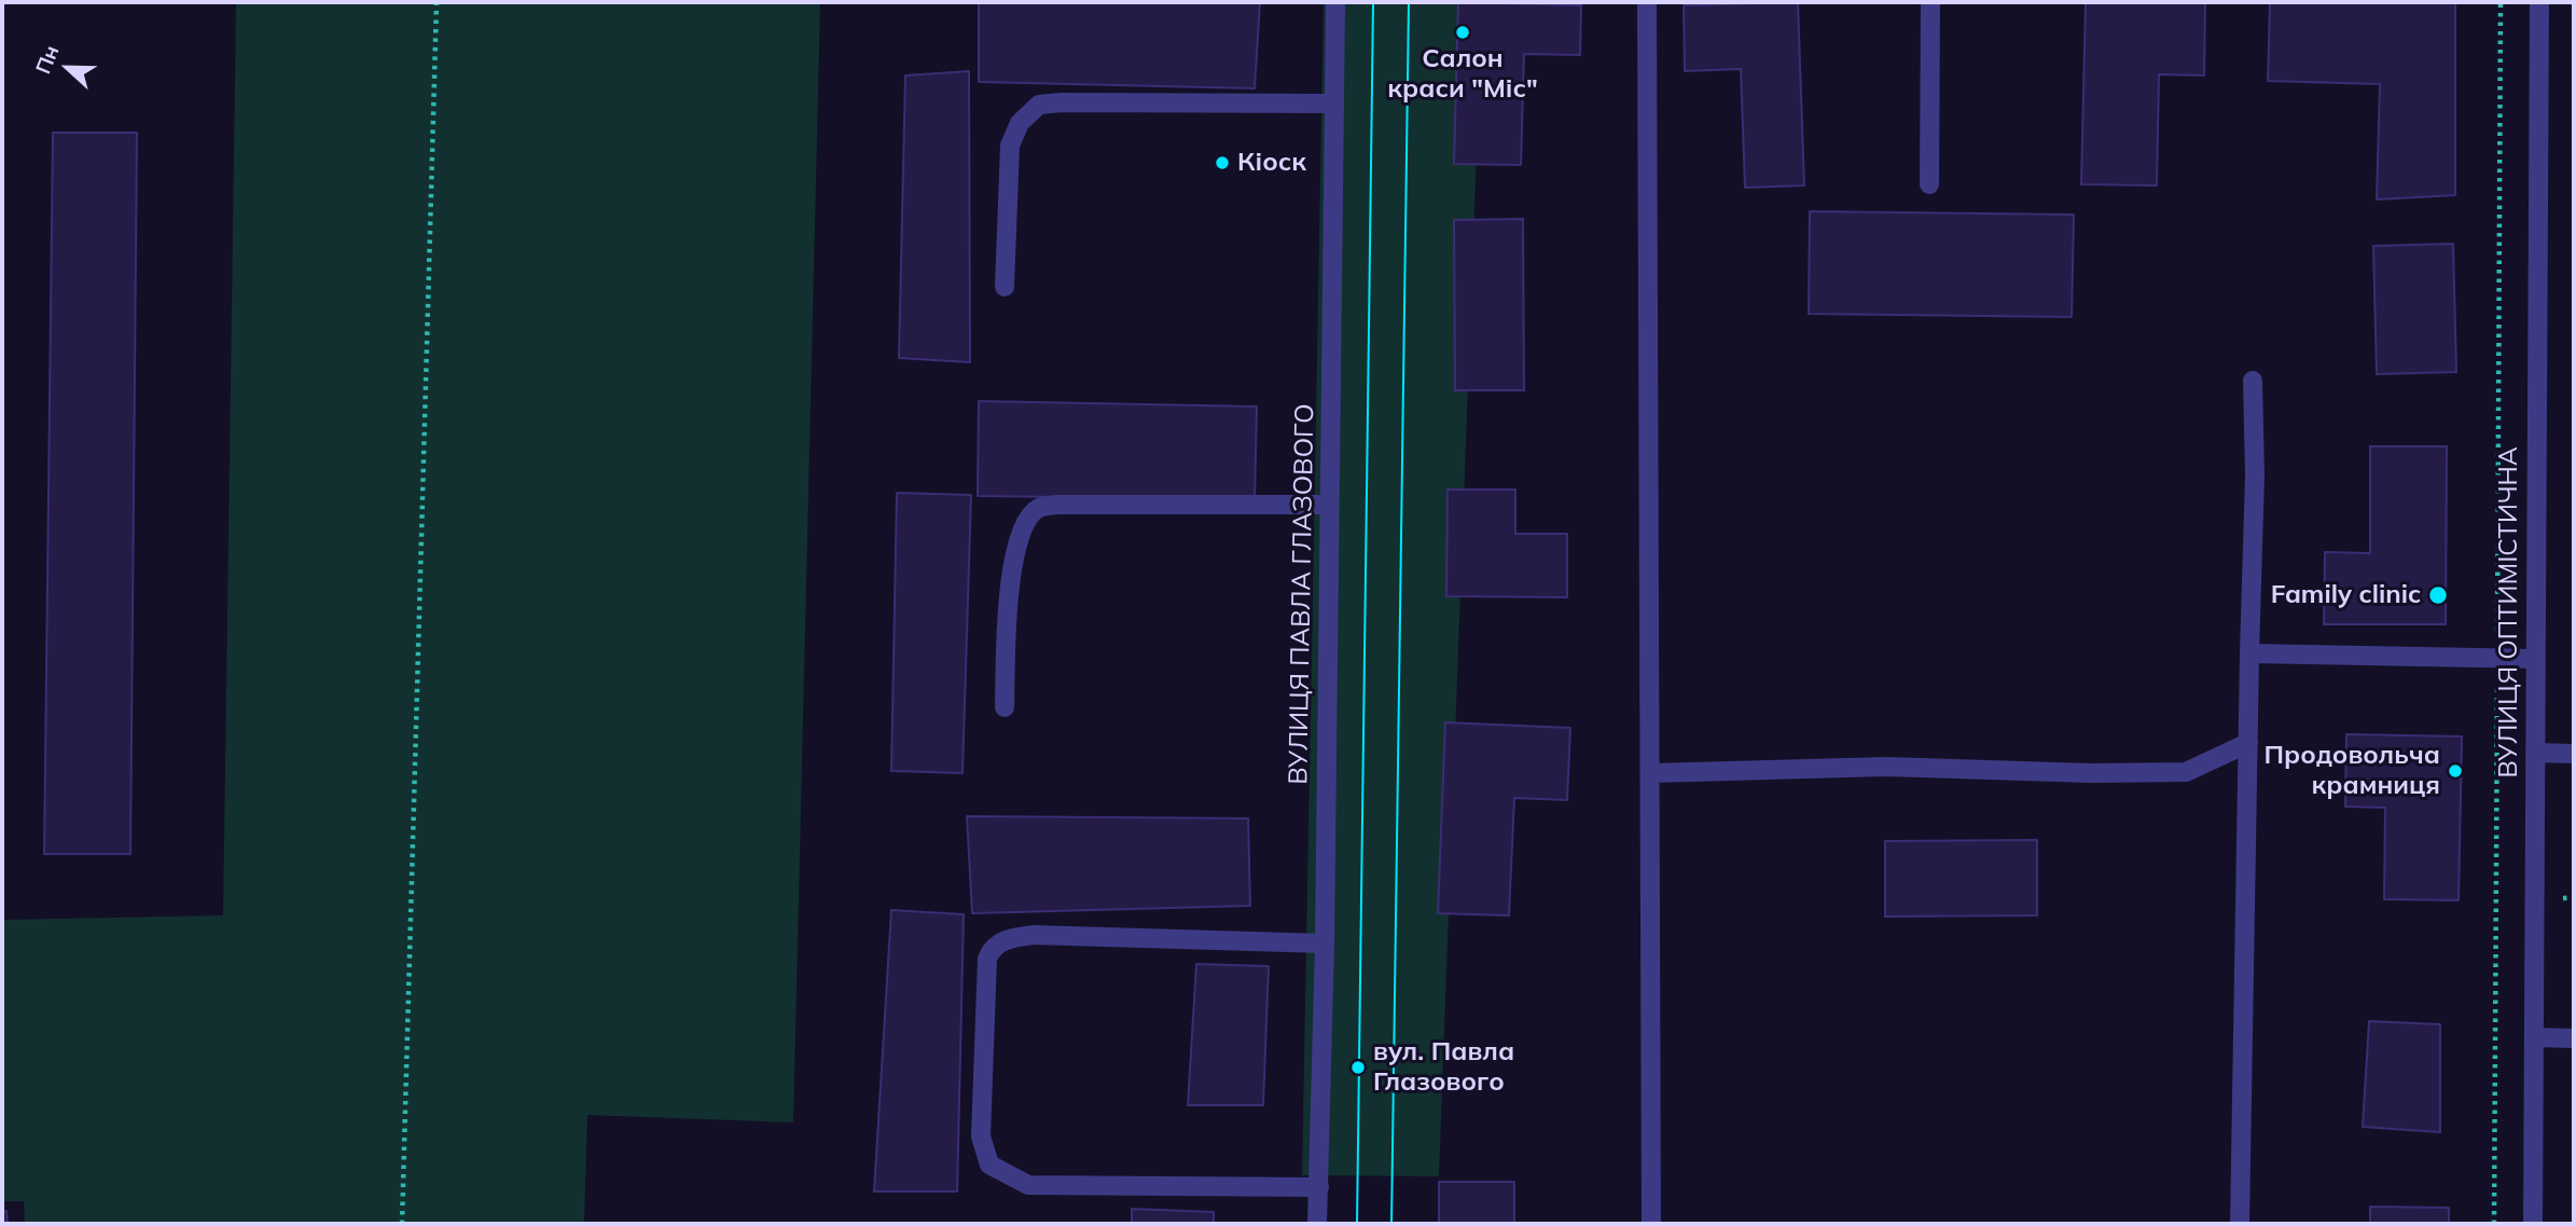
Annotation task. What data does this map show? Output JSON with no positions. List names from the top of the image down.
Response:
{
  "streets": {
    "street": ["ВУЛИЦЯ ПАВЛА ГЛАЗОВОГО", "ВУЛИЦЯ ОПТИМІСТИЧНА"]
  },
  "places": [
    "Салон краси \"Міс\"",
    "Кіоск",
    "Family clinic",
    "Продовольча крамниця",
    "вул. Павла Глазового"
  ],
  "north": "left"
}
